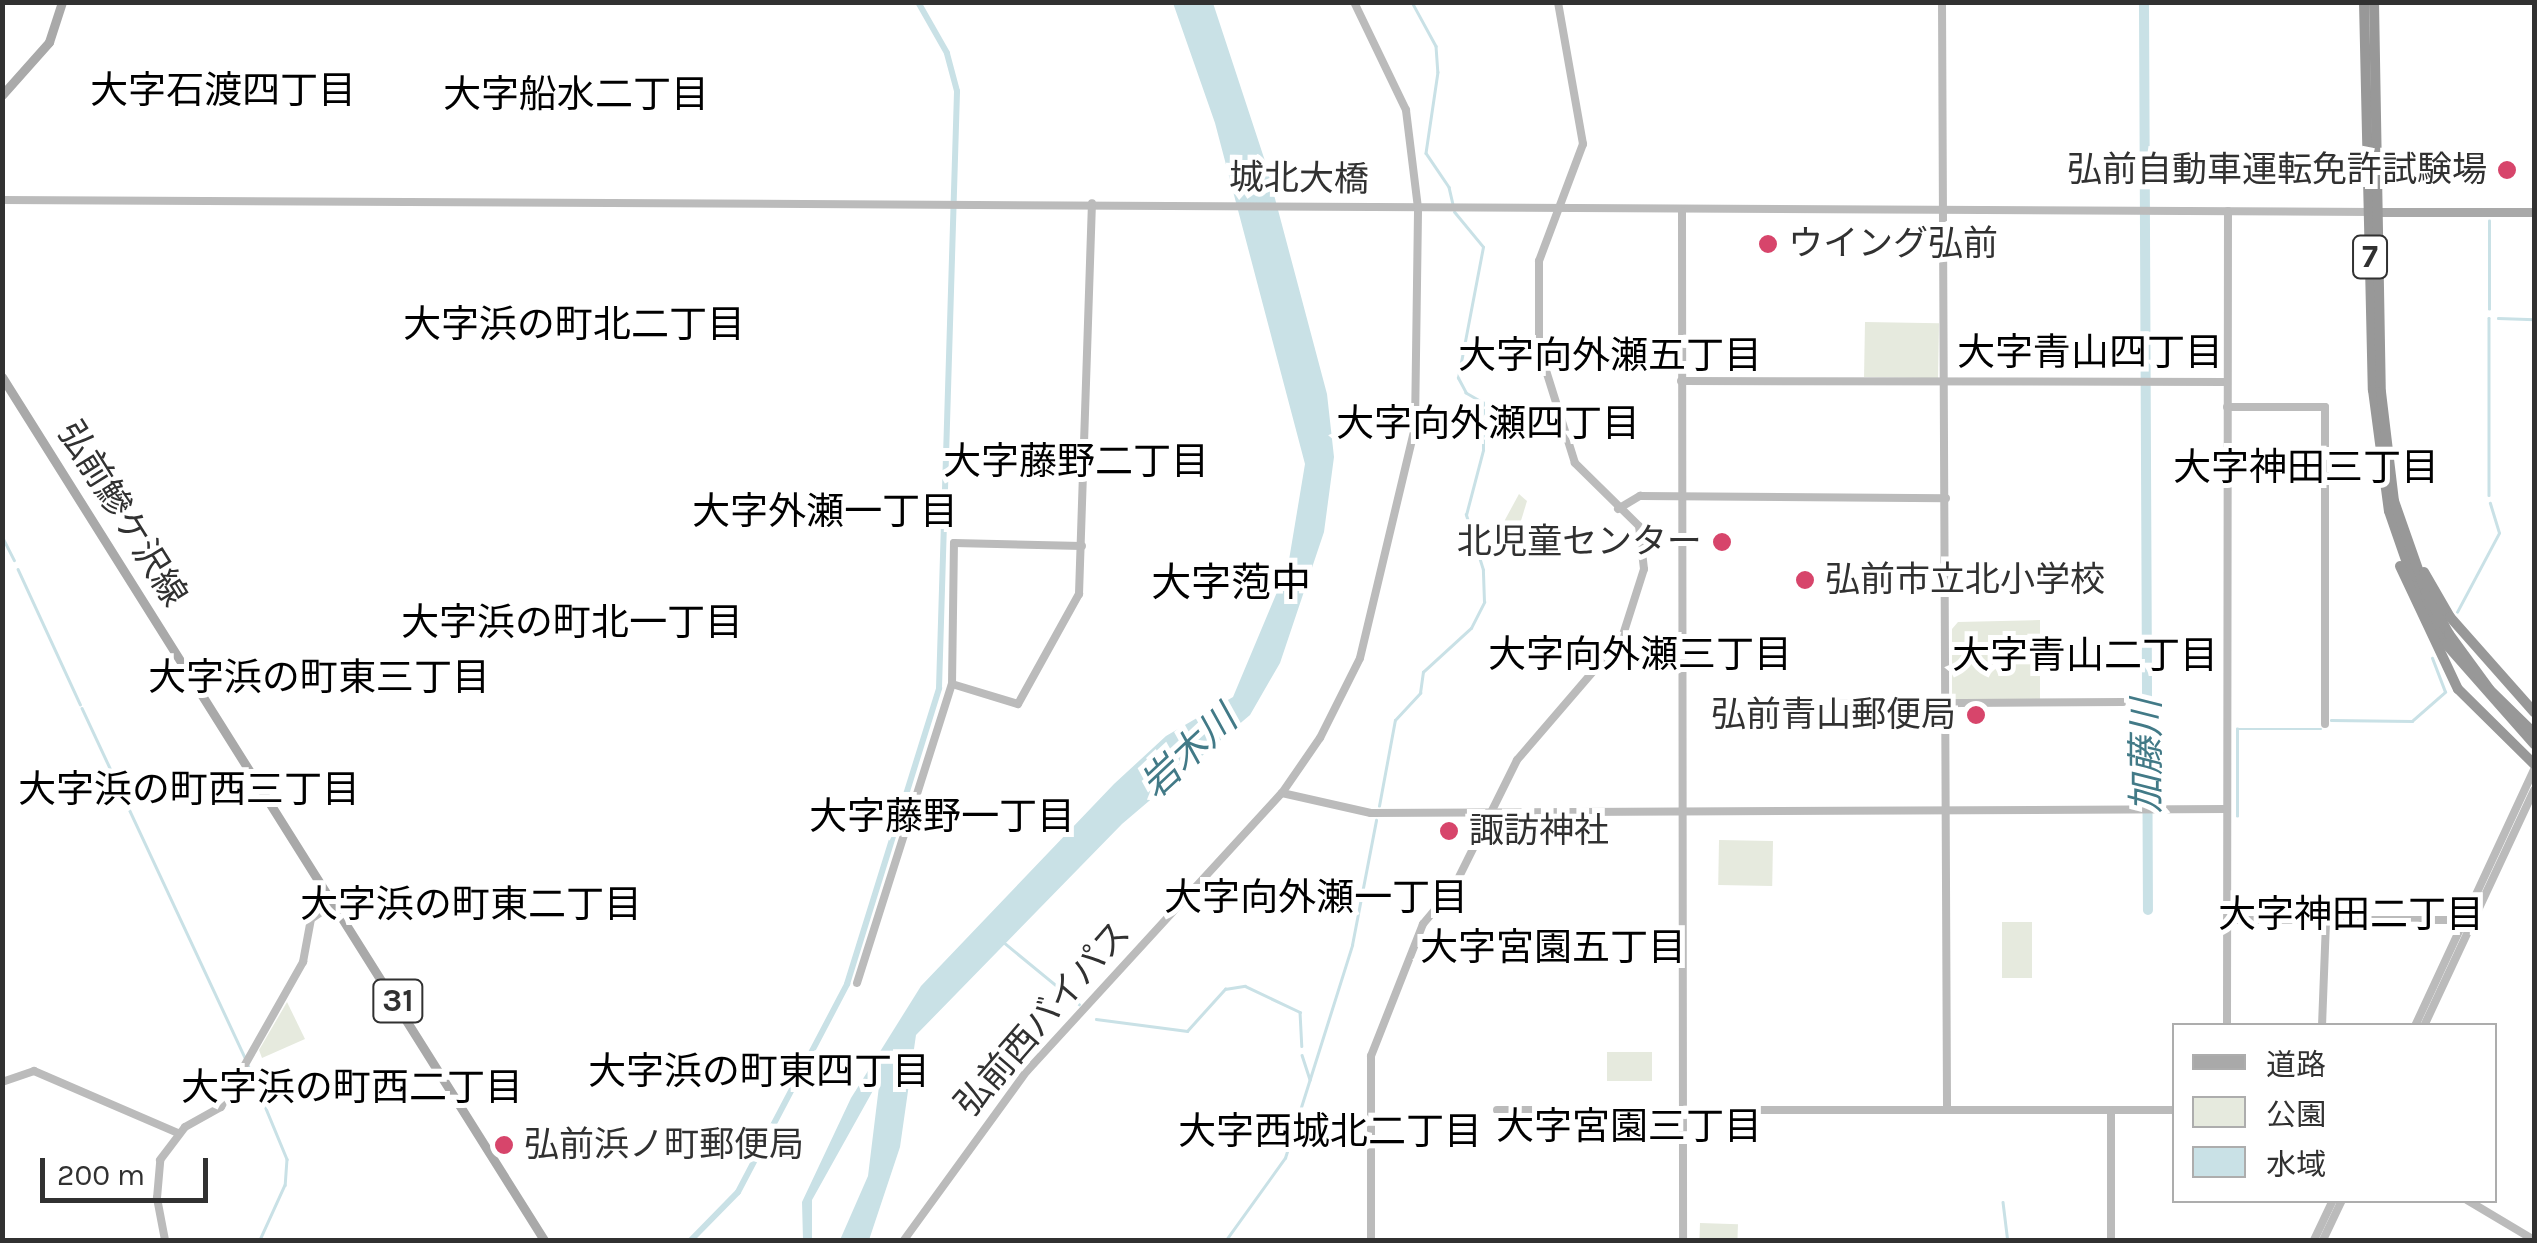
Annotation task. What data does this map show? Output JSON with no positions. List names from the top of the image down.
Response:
{
  "streets": {
    "highway": ["7"],
    "main road": ["弘前鰺ケ沢線", "31"],
    "street": ["城北大橋", "弘前西バイパス"]
  },
  "crossings": [
    ["城北大橋", "7"],
    ["城北大橋", "弘前西バイパス"]
  ],
  "districts": [
    "大字石渡四丁目",
    "大字船水二丁目",
    "大字浜の町北二丁目",
    "大字青山四丁目",
    "大字向外瀬五丁目",
    "大字向外瀬四丁目",
    "大字藤野二丁目",
    "大字神田三丁目",
    "大字外瀬一丁目",
    "大字萢中",
    "大字浜の町北一丁目",
    "大字向外瀬三丁目",
    "大字青山二丁目",
    "大字浜の町東三丁目",
    "大字浜の町西三丁目",
    "大字藤野一丁目",
    "大字向外瀬一丁目",
    "大字浜の町東二丁目",
    "大字神田二丁目",
    "大字宮園五丁目",
    "大字浜の町東四丁目",
    "大字浜の町西二丁目",
    "大字宮園三丁目",
    "大字西城北二丁目"
  ],
  "water": ["岩木川", "加藤川"],
  "places": [
    "弘前自動車運転免許試験場",
    "ウイング弘前",
    "北児童センター",
    "弘前市立北小学校",
    "弘前青山郵便局",
    "諏訪神社",
    "弘前浜ノ町郵便局"
  ],
  "legend": ["道路", "公園", "水域"],
  "scale_bar": "200 m"
}
